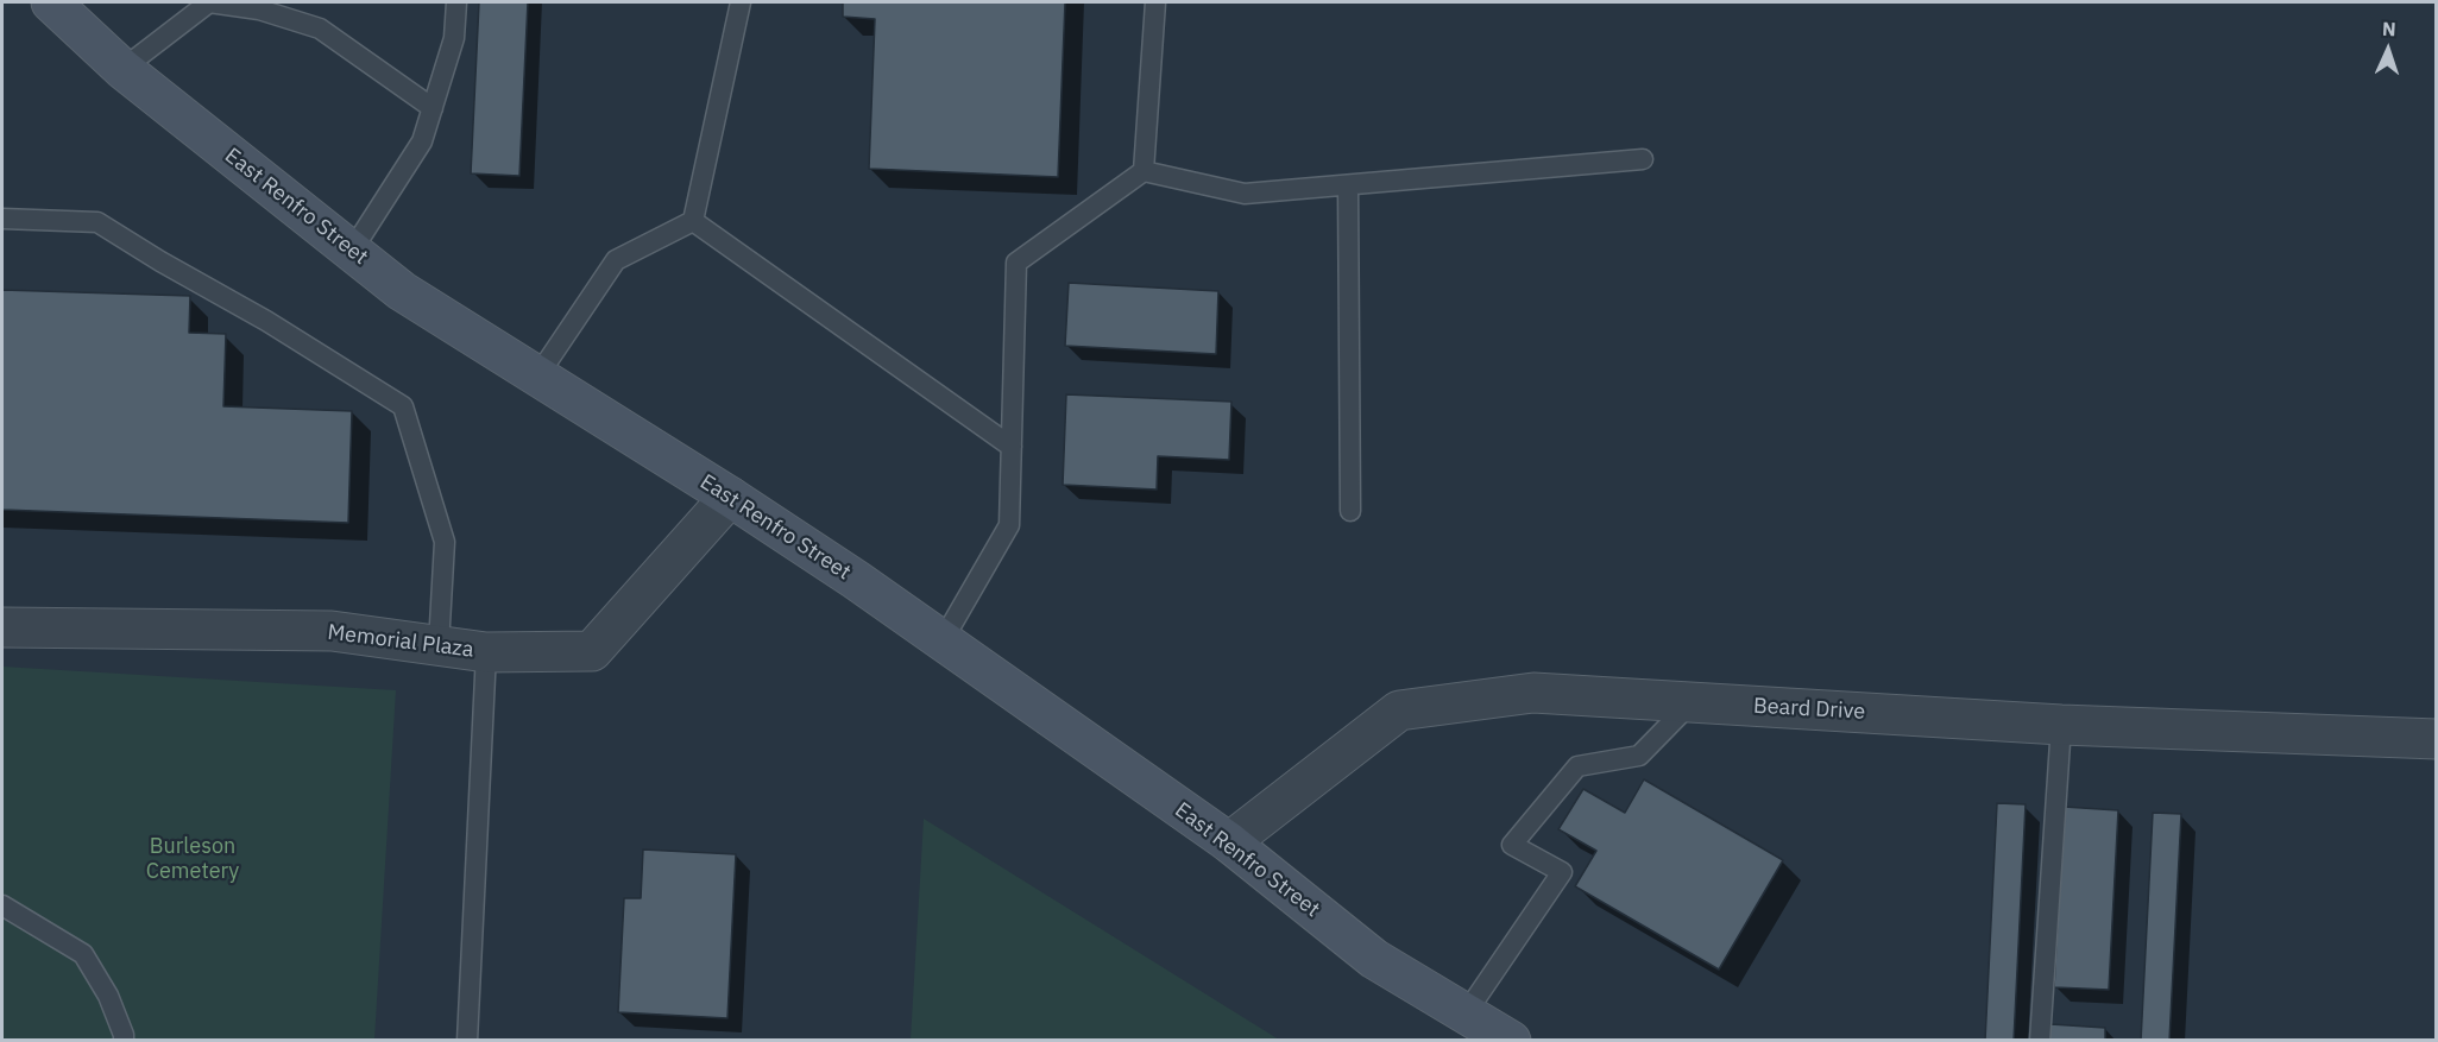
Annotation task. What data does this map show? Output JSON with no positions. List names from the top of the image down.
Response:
{
  "streets": {
    "main road": ["East Renfro Street"],
    "street": ["Memorial Plaza", "Beard Drive"]
  },
  "crossings": [
    ["East Renfro Street", "Memorial Plaza"],
    ["East Renfro Street", "Beard Drive"]
  ],
  "parks": ["Burleson Cemetery"],
  "north": "top"
}
